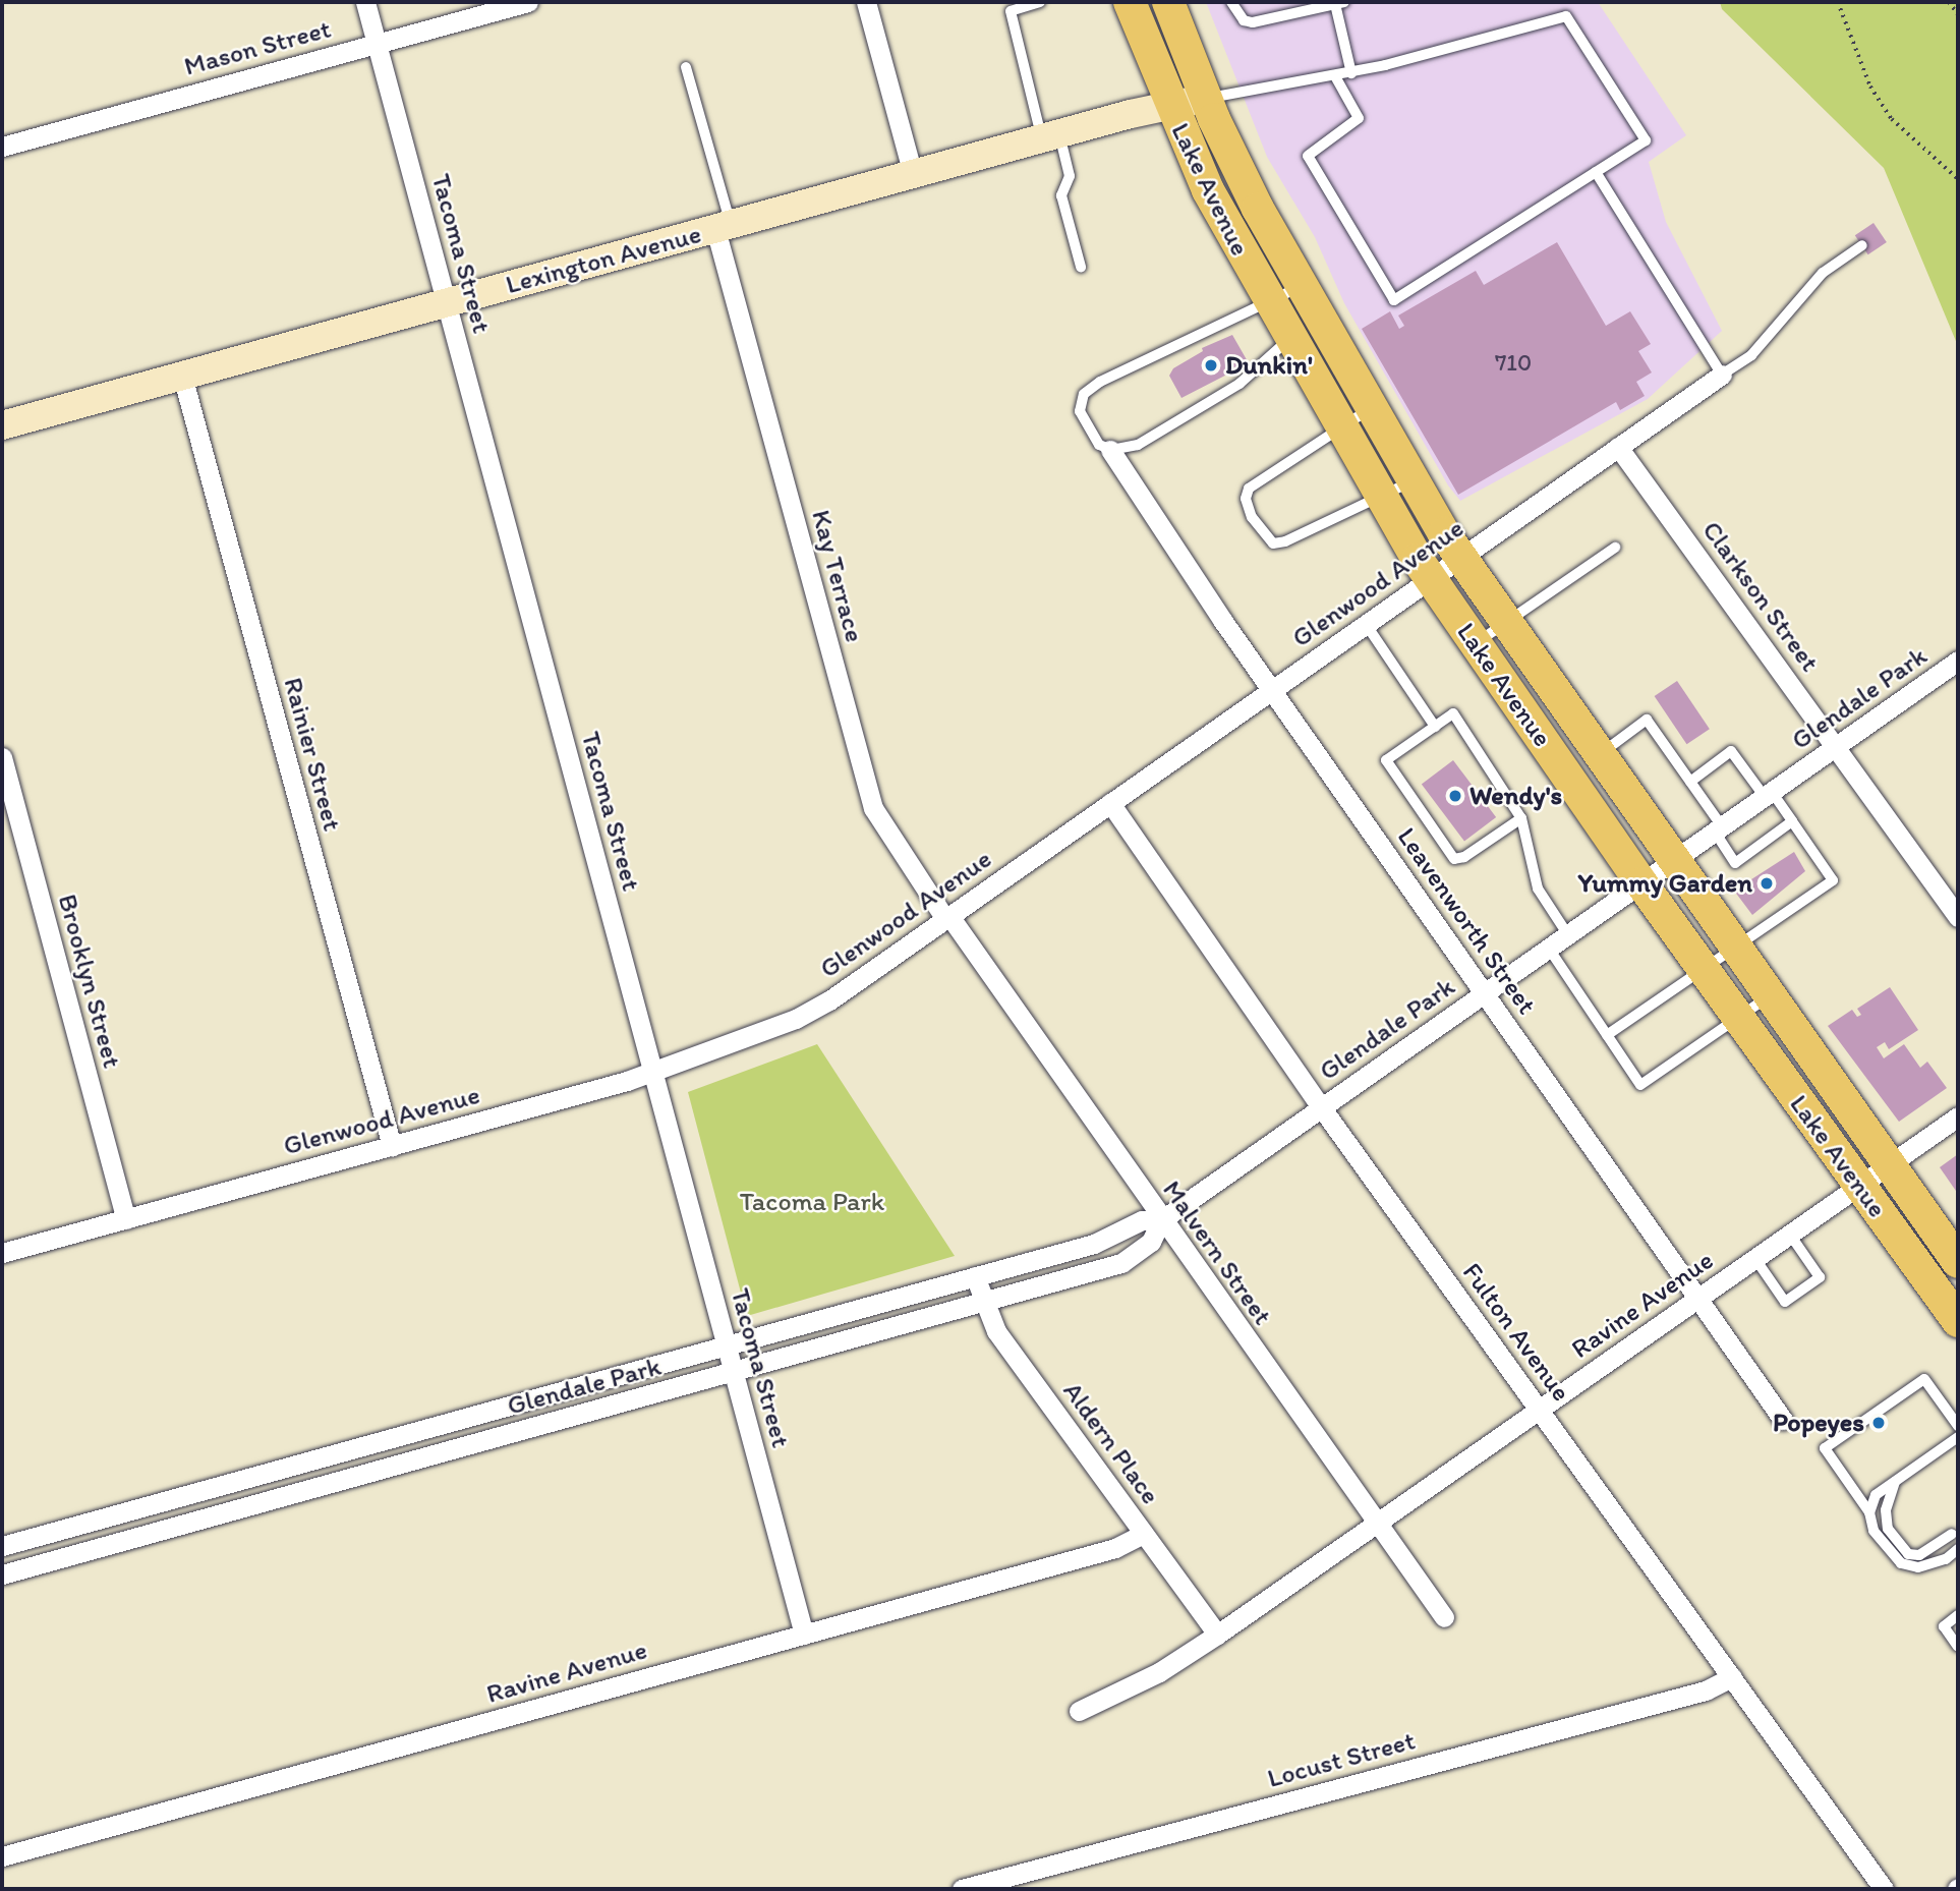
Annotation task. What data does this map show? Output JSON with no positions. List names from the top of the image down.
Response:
{
  "streets": {
    "main road": ["Lake Avenue", "Lexington Avenue"],
    "street": [
      "Mason Street",
      "Tacoma Street",
      "Kay Terrace",
      "Glenwood Avenue",
      "Clarkson Street",
      "Glendale Park",
      "Rainier Street",
      "Leavenworth Street",
      "Brooklyn Street",
      "Malvern Street",
      "Ravine Avenue",
      "Fulton Avenue",
      "Aldern Place",
      "Locust Street"
    ]
  },
  "crossings": [
    ["Mason Street", "Tacoma Street"],
    ["Lake Avenue", "Lexington Avenue"],
    ["Lake Avenue", "Glenwood Avenue"],
    ["Lake Avenue", "Glendale Park"],
    ["Lake Avenue", "Ravine Avenue"],
    ["Tacoma Street", "Lexington Avenue"],
    ["Tacoma Street", "Glenwood Avenue"],
    ["Tacoma Street", "Glendale Park"],
    ["Tacoma Street", "Ravine Avenue"],
    ["Lexington Avenue", "Kay Terrace"],
    ["Lexington Avenue", "Rainier Street"],
    ["Kay Terrace", "Glenwood Avenue"],
    ["Kay Terrace", "Malvern Street"],
    ["Glenwood Avenue", "Clarkson Street"],
    ["Glenwood Avenue", "Rainier Street"],
    ["Glenwood Avenue", "Leavenworth Street"],
    ["Glenwood Avenue", "Brooklyn Street"],
    ["Glenwood Avenue", "Malvern Street"],
    ["Glenwood Avenue", "Fulton Avenue"],
    ["Clarkson Street", "Glendale Park"],
    ["Glendale Park", "Leavenworth Street"],
    ["Glendale Park", "Malvern Street"],
    ["Glendale Park", "Fulton Avenue"],
    ["Glendale Park", "Aldern Place"],
    ["Leavenworth Street", "Ravine Avenue"],
    ["Malvern Street", "Ravine Avenue"],
    ["Ravine Avenue", "Fulton Avenue"],
    ["Ravine Avenue", "Aldern Place"],
    ["Fulton Avenue", "Locust Street"]
  ],
  "parks": ["Tacoma Park"],
  "places": [
    "Dunkin'",
    "Wendy's",
    "Yummy Garden",
    "Popeyes"
  ],
  "house_numbers": ["710"]
}
